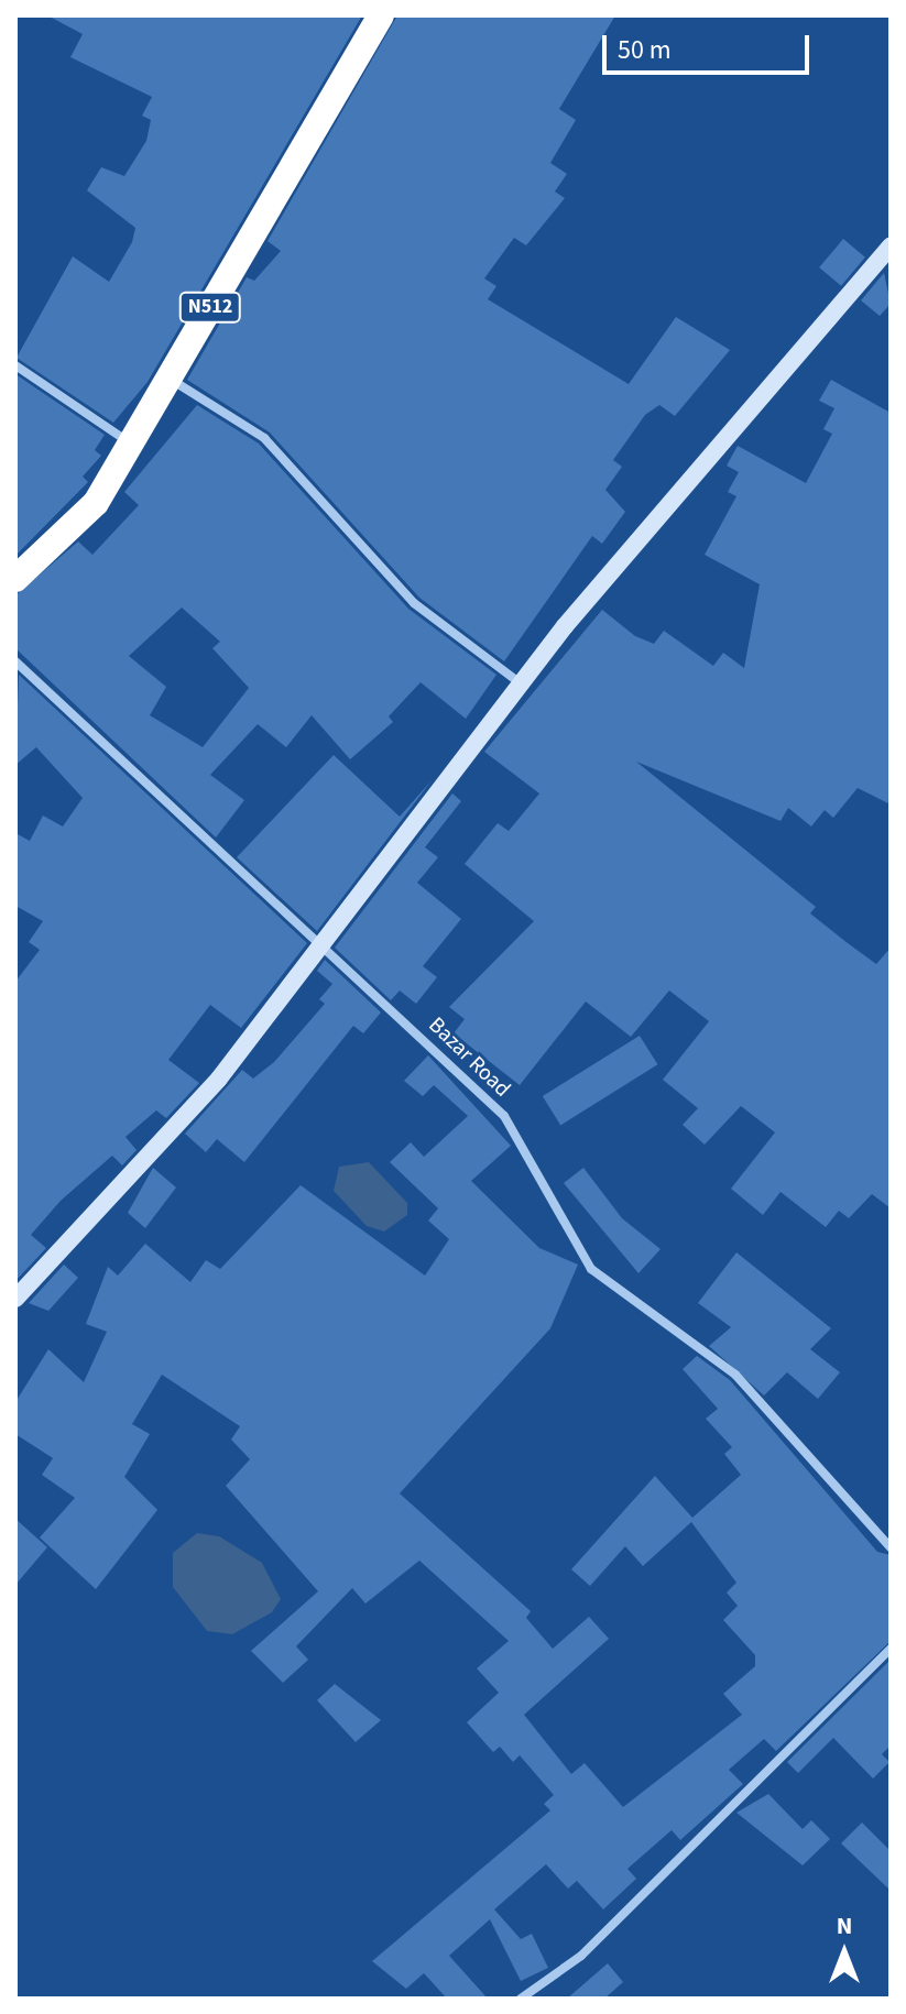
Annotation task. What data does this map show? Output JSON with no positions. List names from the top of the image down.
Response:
{
  "streets": {
    "highway": ["N512"],
    "street": ["Bazar Road"]
  },
  "scale_bar": "50 m",
  "north": "top"
}
